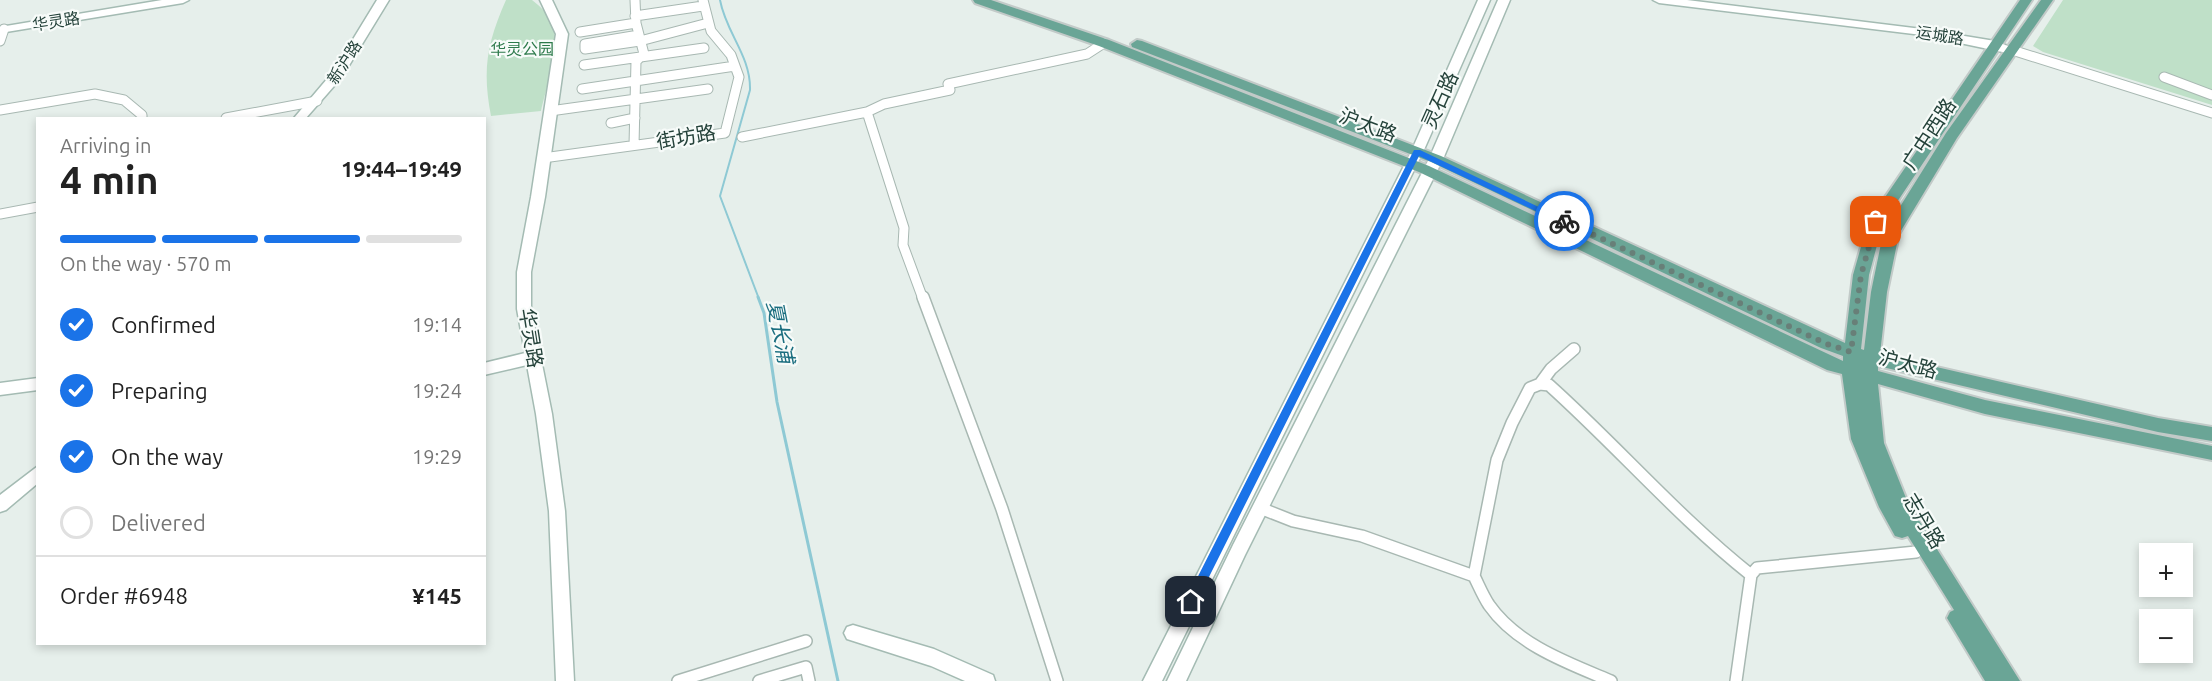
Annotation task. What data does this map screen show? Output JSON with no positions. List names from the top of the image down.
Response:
{
  "streets": {
    "main road": [
      "华灵路",
      "运城路",
      "新沪路",
      "灵石路",
      "沪太路",
      "广中西路",
      "志丹路"
    ],
    "street": ["街坊路"]
  },
  "crossings": [
    ["华灵路", "街坊路"],
    ["运城路", "广中西路"],
    ["灵石路", "沪太路"],
    ["沪太路", "广中西路"],
    ["沪太路", "志丹路"],
    ["广中西路", "志丹路"]
  ],
  "water": ["夏长浦"],
  "parks": ["华灵公园"],
  "page": {
    "heading": ["4 min", "Arriving in", "19:44–19:49"],
    "panel": ["Order #6948", "¥145"],
    "bar": "On the way · 570 m",
    "list": [
      ["Confirmed", "19:14"],
      ["Preparing", "19:24"],
      ["On the way", "19:29"],
      "Delivered"
    ],
    "map_buttons": ["+", "−"]
  }
}
